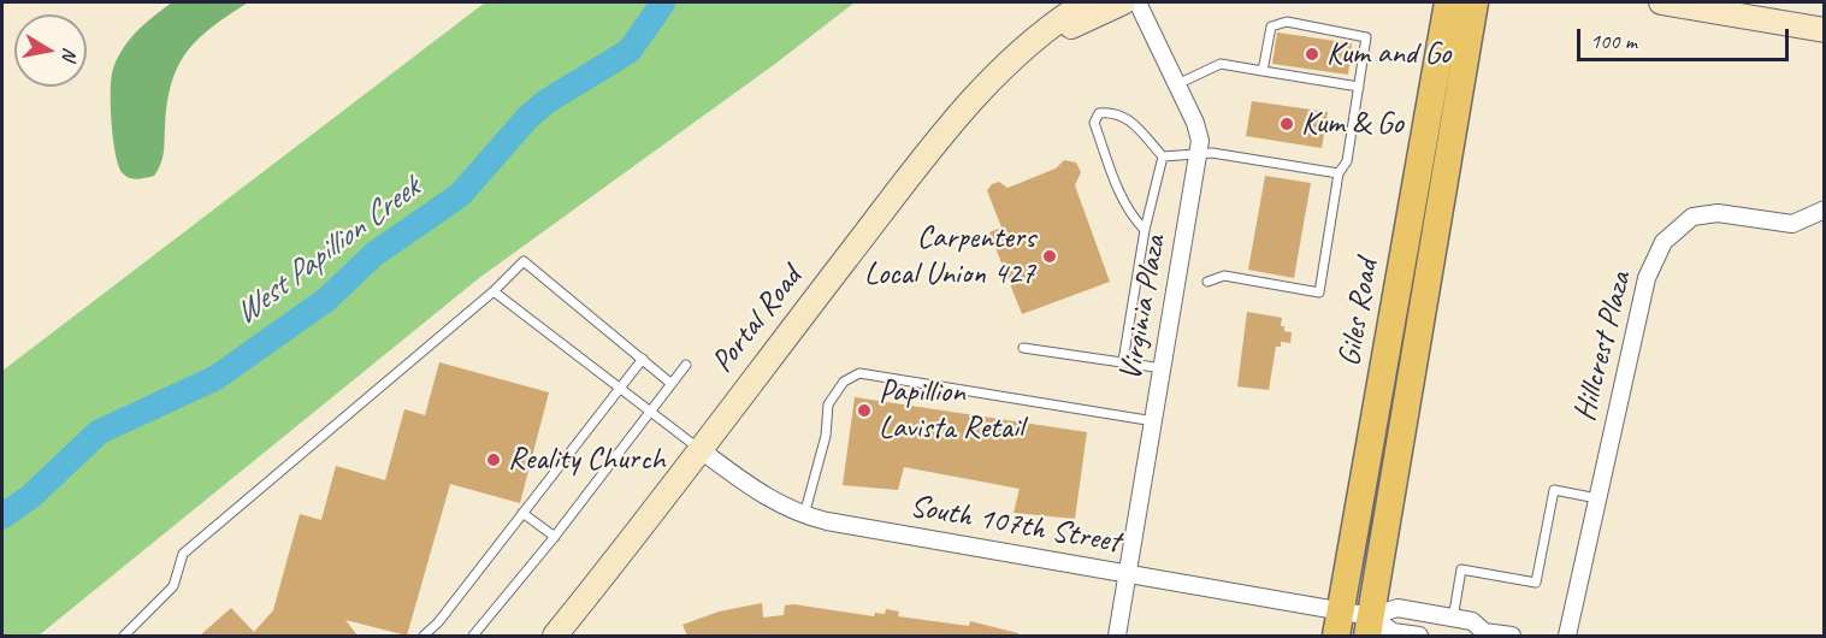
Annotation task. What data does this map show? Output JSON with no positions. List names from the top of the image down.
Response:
{
  "streets": {
    "main road": ["Giles Road", "Portal Road"],
    "street": ["Virginia Plaza", "Hillcrest Plaza", "South 107th Street"]
  },
  "crossings": [
    ["Virginia Plaza", "South 107th Street"],
    ["Giles Road", "South 107th Street"],
    ["Portal Road", "South 107th Street"]
  ],
  "water": ["West Papillion Creek"],
  "places": [
    "Kum and Go",
    "Kum & Go",
    "Carpenters Local Union 427",
    "Papillion Lavista Retail",
    "Reality Church"
  ],
  "scale_bar": "100 m",
  "north": "right"
}
